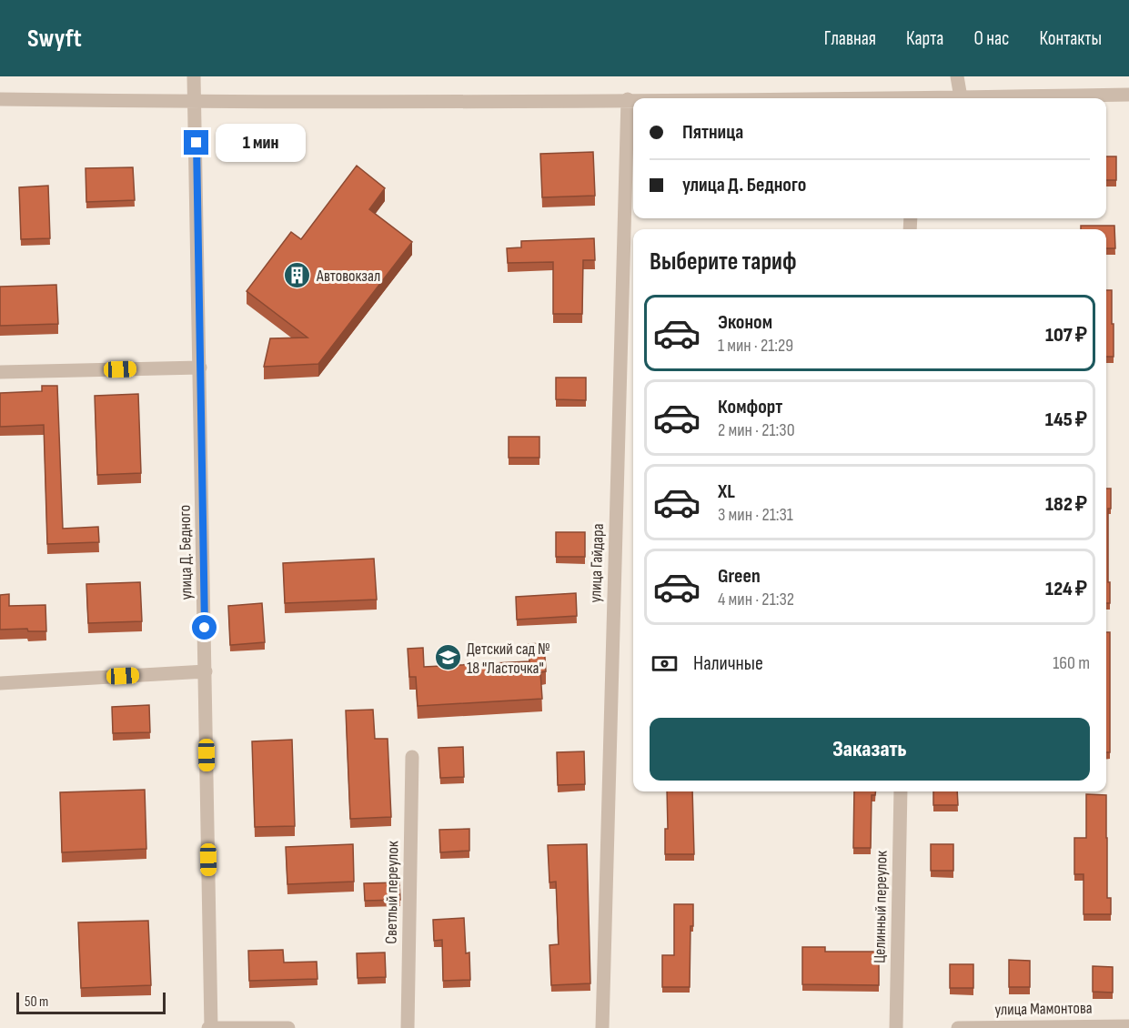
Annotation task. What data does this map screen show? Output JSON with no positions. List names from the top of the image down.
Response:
{
  "streets": {
    "street": [
      "улица Д. Бедного",
      "улица Гайдара",
      "Светлый переулок",
      "Целинный переулок",
      "улица Мамонтова"
    ]
  },
  "places": {
    "building": ["Автовокзал"],
    "school or university": ["Детский сад № 18 \"Ласточка\""]
  },
  "scale_bar": "50 m",
  "page": {
    "header": "Swyft",
    "nav": [
      "Главная",
      "Карта",
      "О нас",
      "Контакты"
    ],
    "banner": ["Пятница", "улица Д. Бедного"],
    "bubble": "1 мин",
    "heading": "Выберите тариф",
    "list": [
      {
        "name": "Эконом",
        "note": "1 мин · 21:29",
        "value": "107 ₽"
      },
      {
        "name": "Комфорт",
        "note": "2 мин · 21:30",
        "value": "145 ₽"
      },
      {
        "name": "XL",
        "note": "3 мин · 21:31",
        "value": "182 ₽"
      },
      {
        "name": "Green",
        "note": "4 мин · 21:32",
        "value": "124 ₽"
      }
    ],
    "pay": ["Наличные", "160 m"],
    "buttons": "Заказать",
    "scale": "50 m"
  }
}
